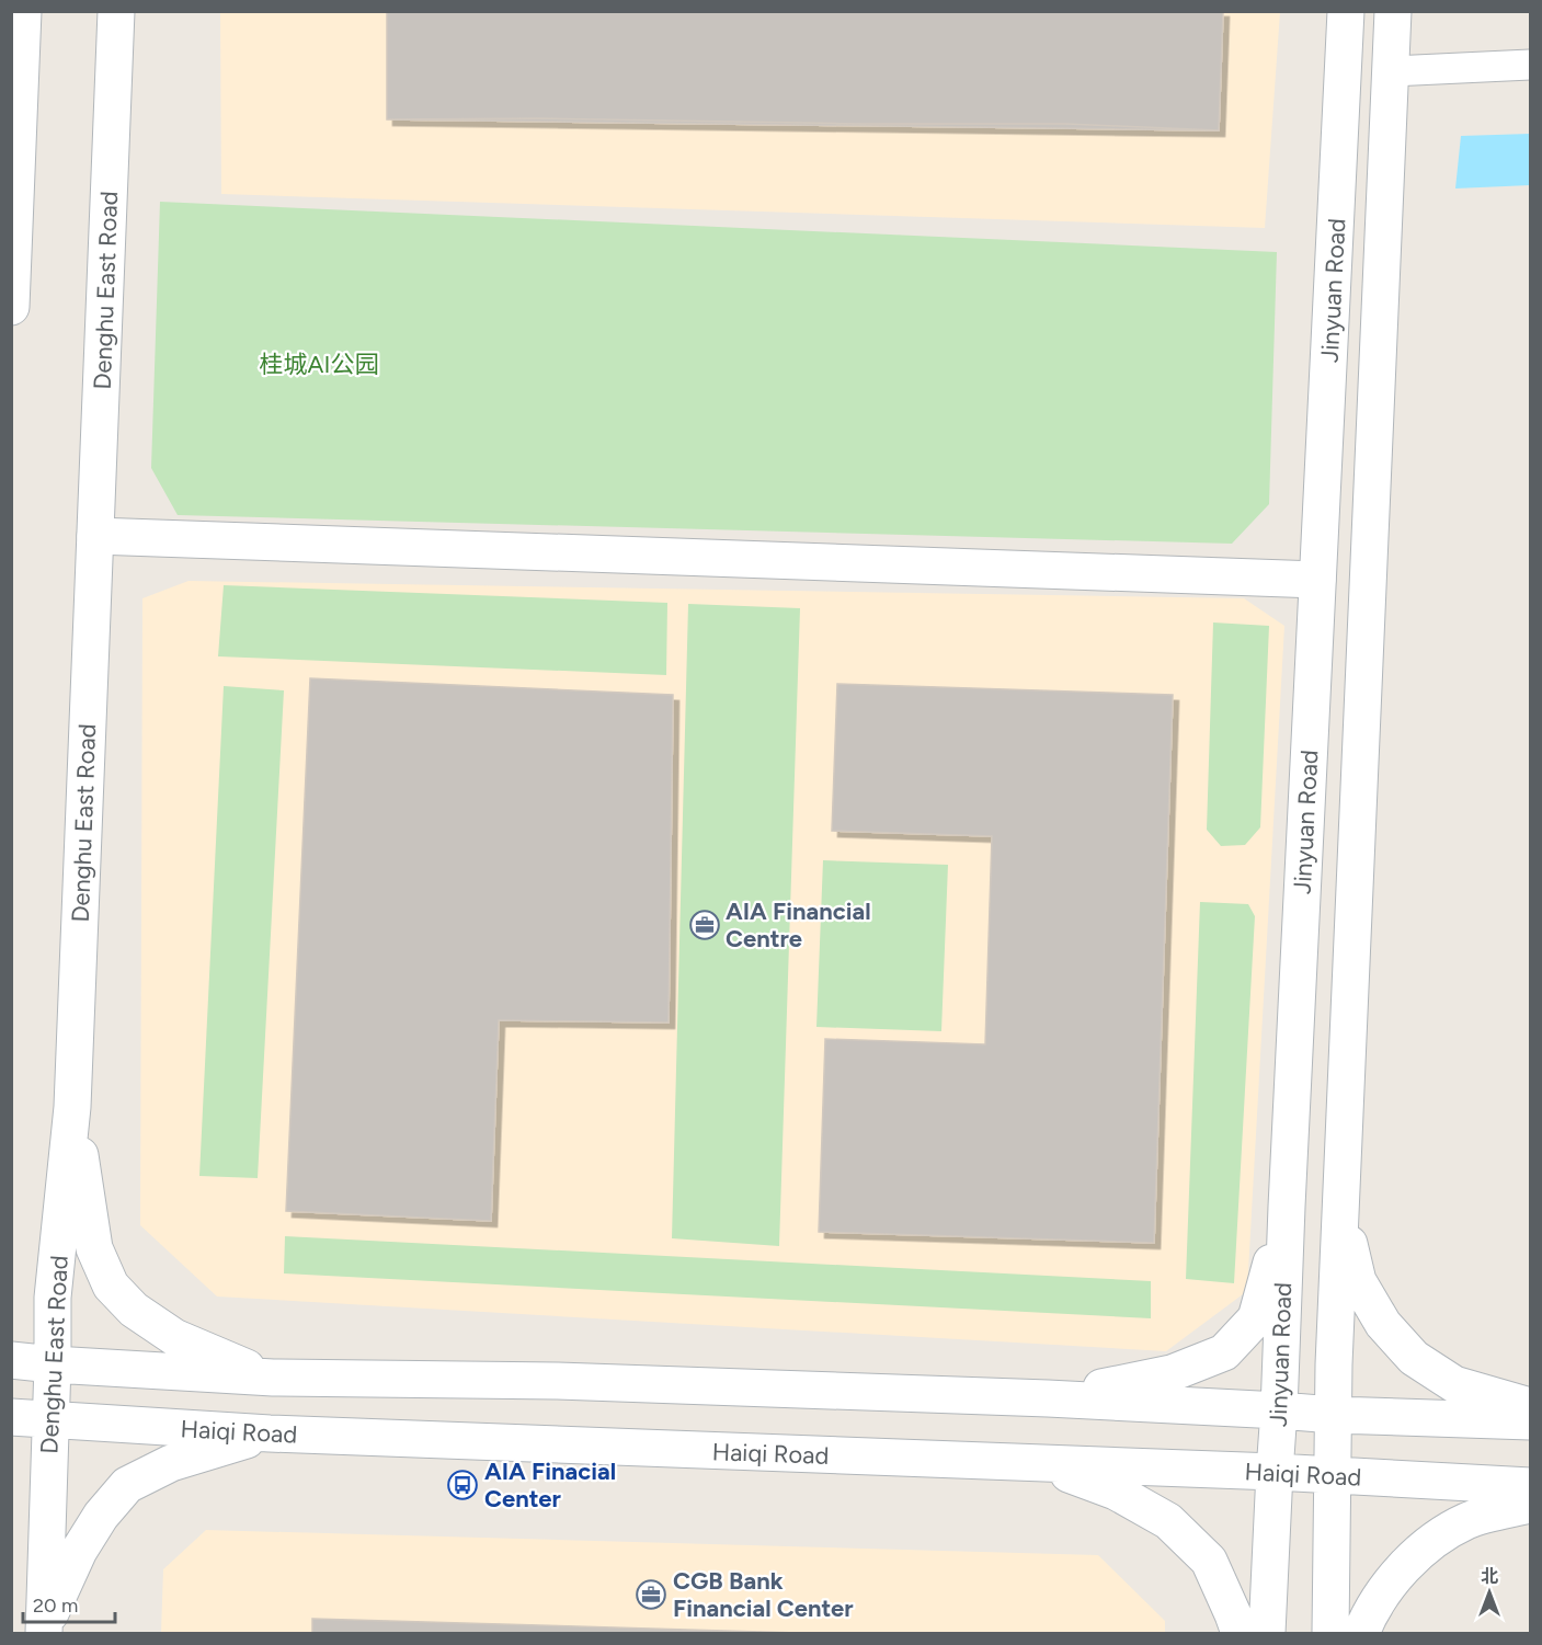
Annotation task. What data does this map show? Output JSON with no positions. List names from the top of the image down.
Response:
{
  "streets": {
    "main road": ["Denghu East Road", "Jinyuan Road", "Haiqi Road"]
  },
  "crossings": [
    ["Denghu East Road", "Haiqi Road"],
    ["Jinyuan Road", "Haiqi Road"]
  ],
  "parks": ["桂城AI公园"],
  "places": {
    "office": ["AIA Financial Centre", "CGB Bank Financial Center"],
    "bus stop": ["AIA Finacial Center"]
  },
  "scale_bar": "20 m",
  "north": "top"
}
